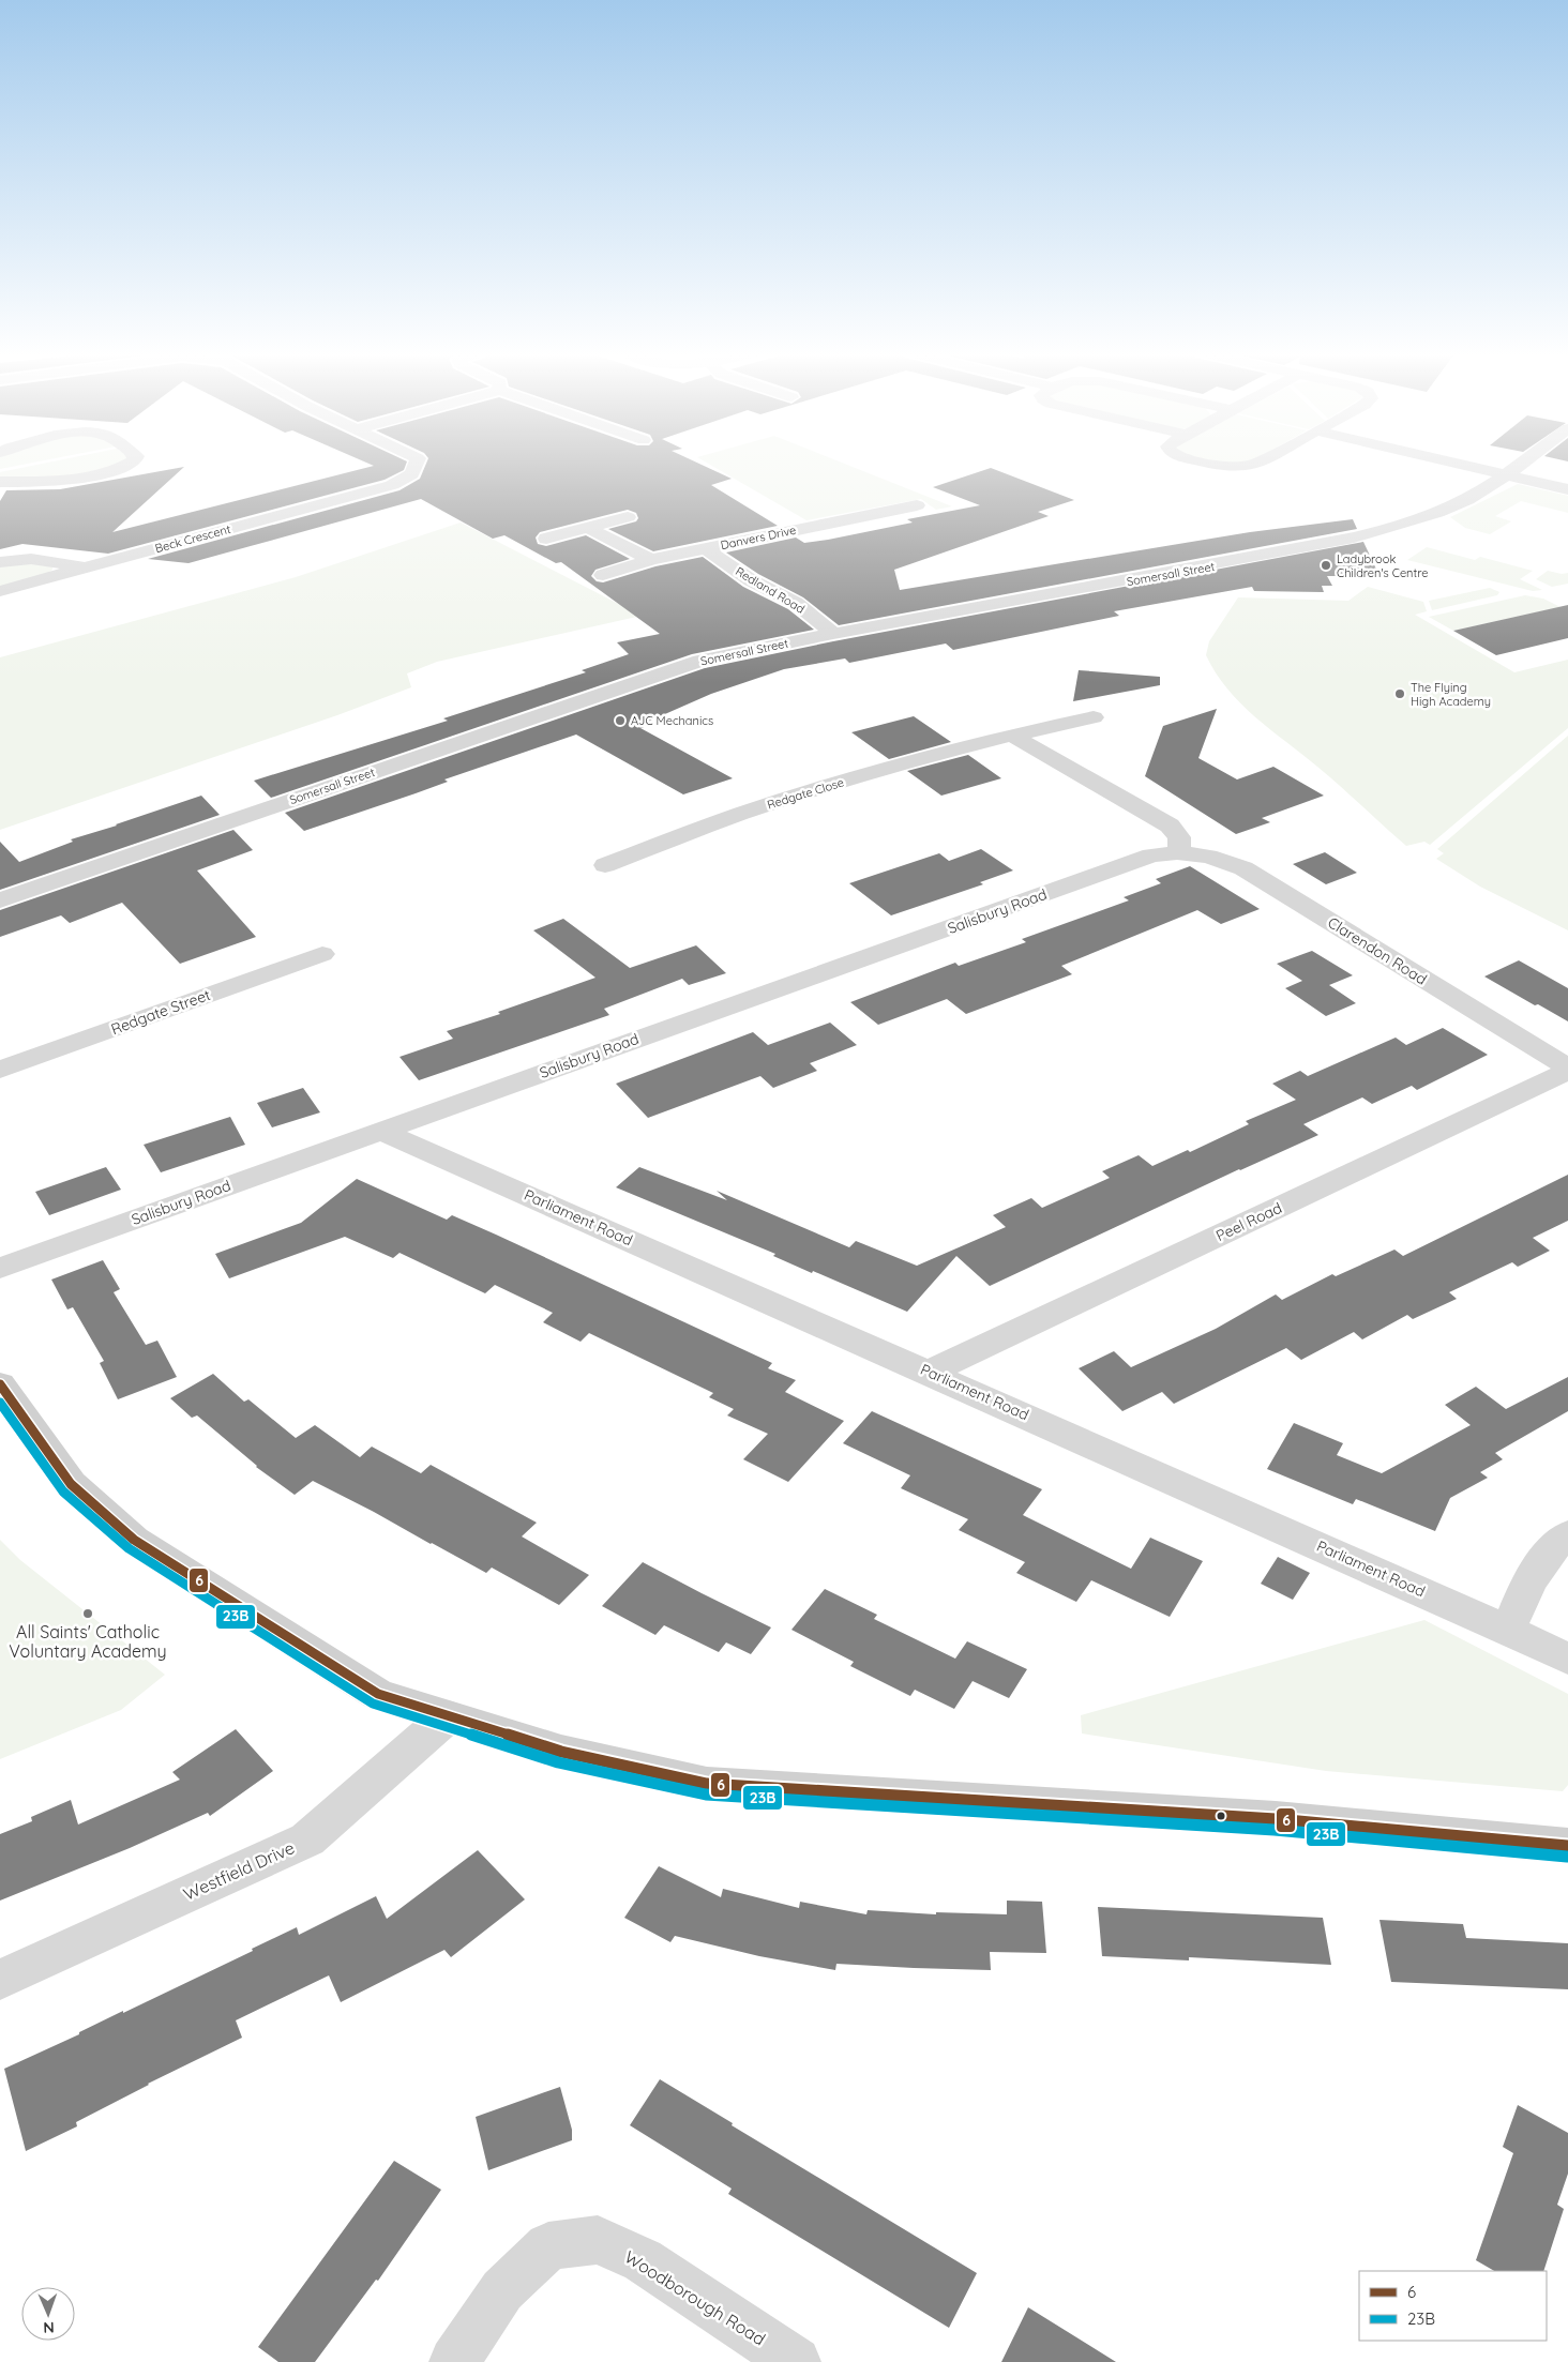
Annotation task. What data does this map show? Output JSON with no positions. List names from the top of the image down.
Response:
{
  "streets": {
    "street": [
      "Danvers Drive",
      "Beck Crescent",
      "Somersall Street",
      "Redland Road",
      "Redgate Close",
      "Salisbury Road",
      "Clarendon Road",
      "Redgate Street",
      "Parliament Road",
      "Peel Road",
      "Westfield Drive",
      "Woodborough Road"
    ]
  },
  "crossings": [
    ["Danvers Drive", "Redland Road"],
    ["Somersall Street", "Redland Road"],
    ["Salisbury Road", "Clarendon Road"],
    ["Salisbury Road", "Parliament Road"],
    ["Clarendon Road", "Peel Road"],
    ["Parliament Road", "Peel Road"]
  ],
  "places": [
    "Ladybrook Children's Centre",
    "The Flying High Academy",
    "AJC Mechanics",
    "All Saints' Catholic Voluntary Academy"
  ],
  "lines": ["transit line 6", "transit line 23B"],
  "legend": ["6", "23B"],
  "north": "bottom"
}
